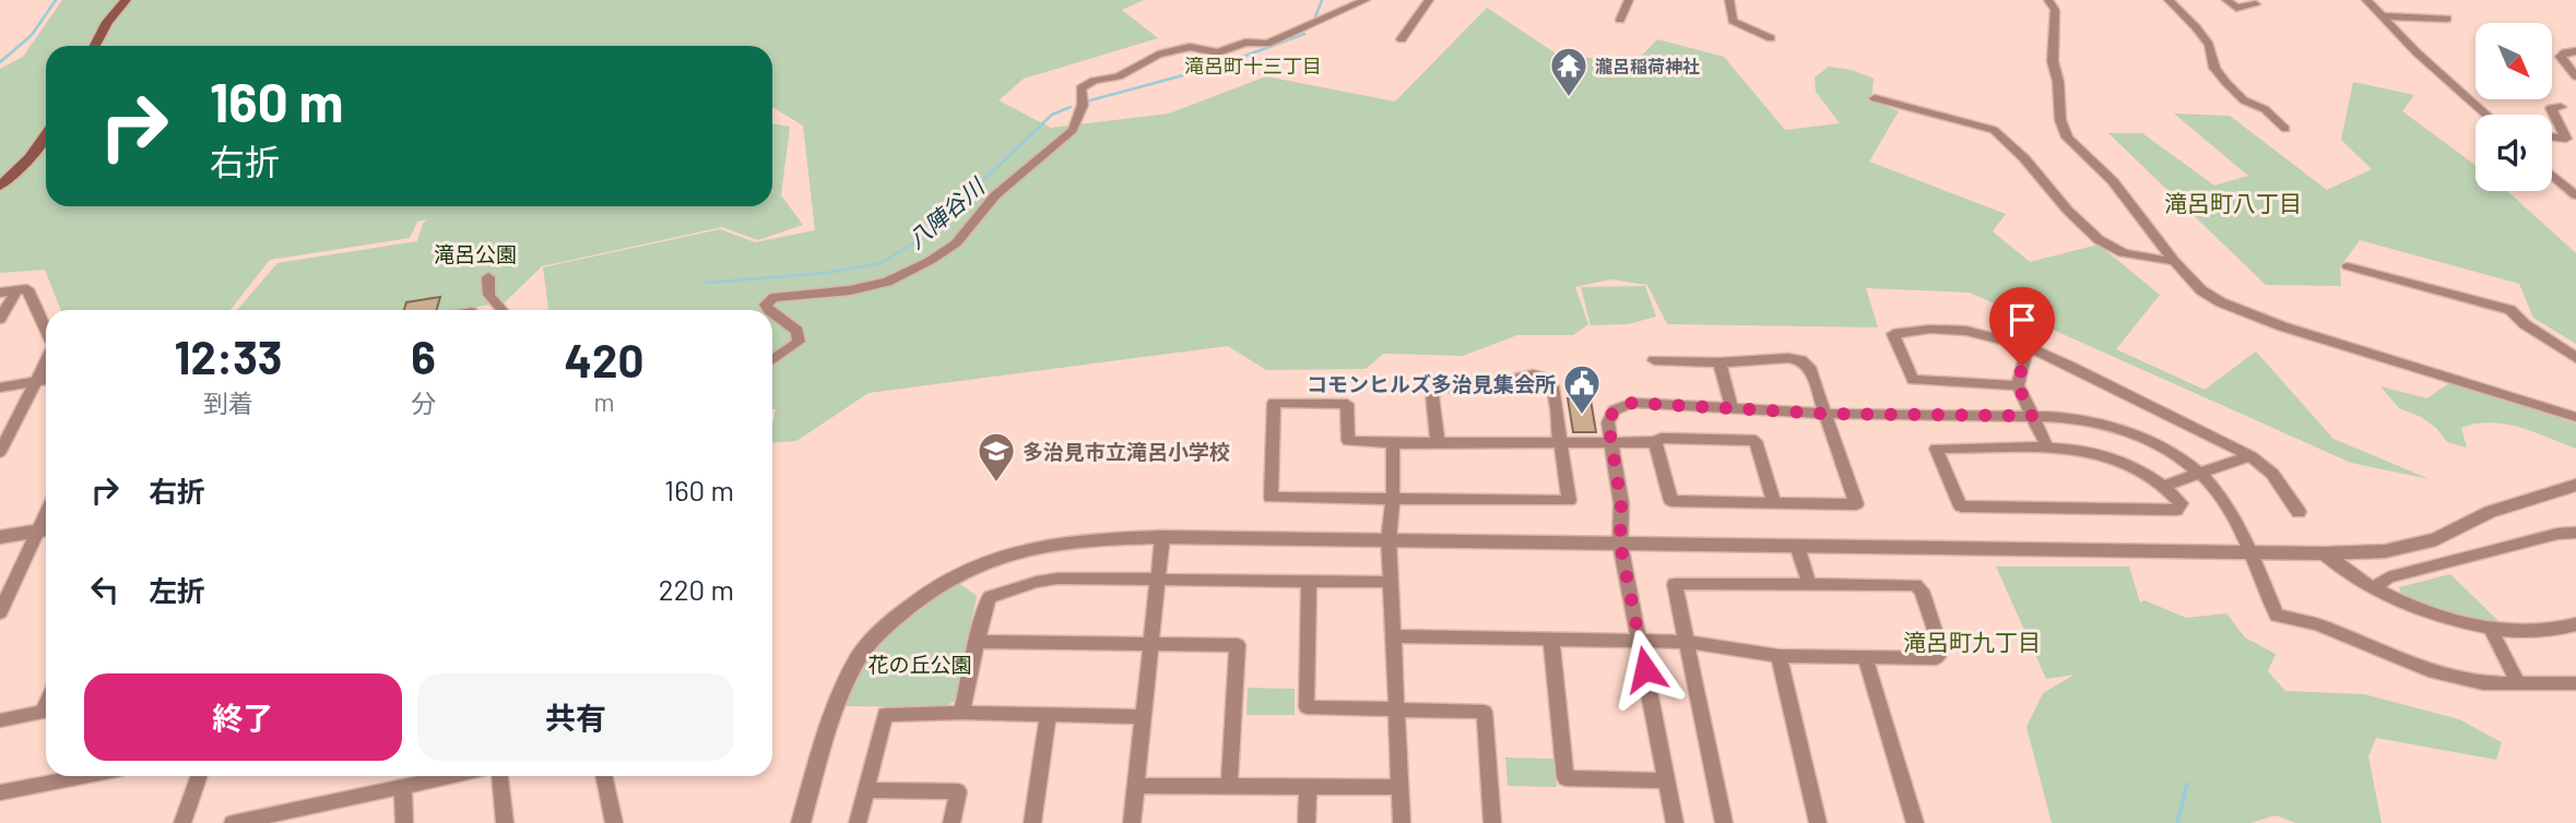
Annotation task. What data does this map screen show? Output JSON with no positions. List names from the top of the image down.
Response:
{
  "districts": ["滝呂町十三丁目", "滝呂町八丁目", "滝呂町九丁目"],
  "water": ["八陣谷川"],
  "parks": ["滝呂公園", "花の丘公園"],
  "places": {
    "temple": ["瀧呂稲荷神社"],
    "public building": ["コモンヒルズ多治見集会所"],
    "school or university": ["多治見市立滝呂小学校"]
  },
  "north": "bottom right",
  "page": {
    "turn": ["160 m", "右折"],
    "eta": [
      "12:33",
      "到着",
      "6",
      "分",
      "420",
      "m"
    ],
    "list": [
      {
        "name": "右折",
        "value": "160 m"
      },
      {
        "name": "左折",
        "value": "220 m"
      }
    ],
    "buttons": ["終了", "共有"]
  }
}
